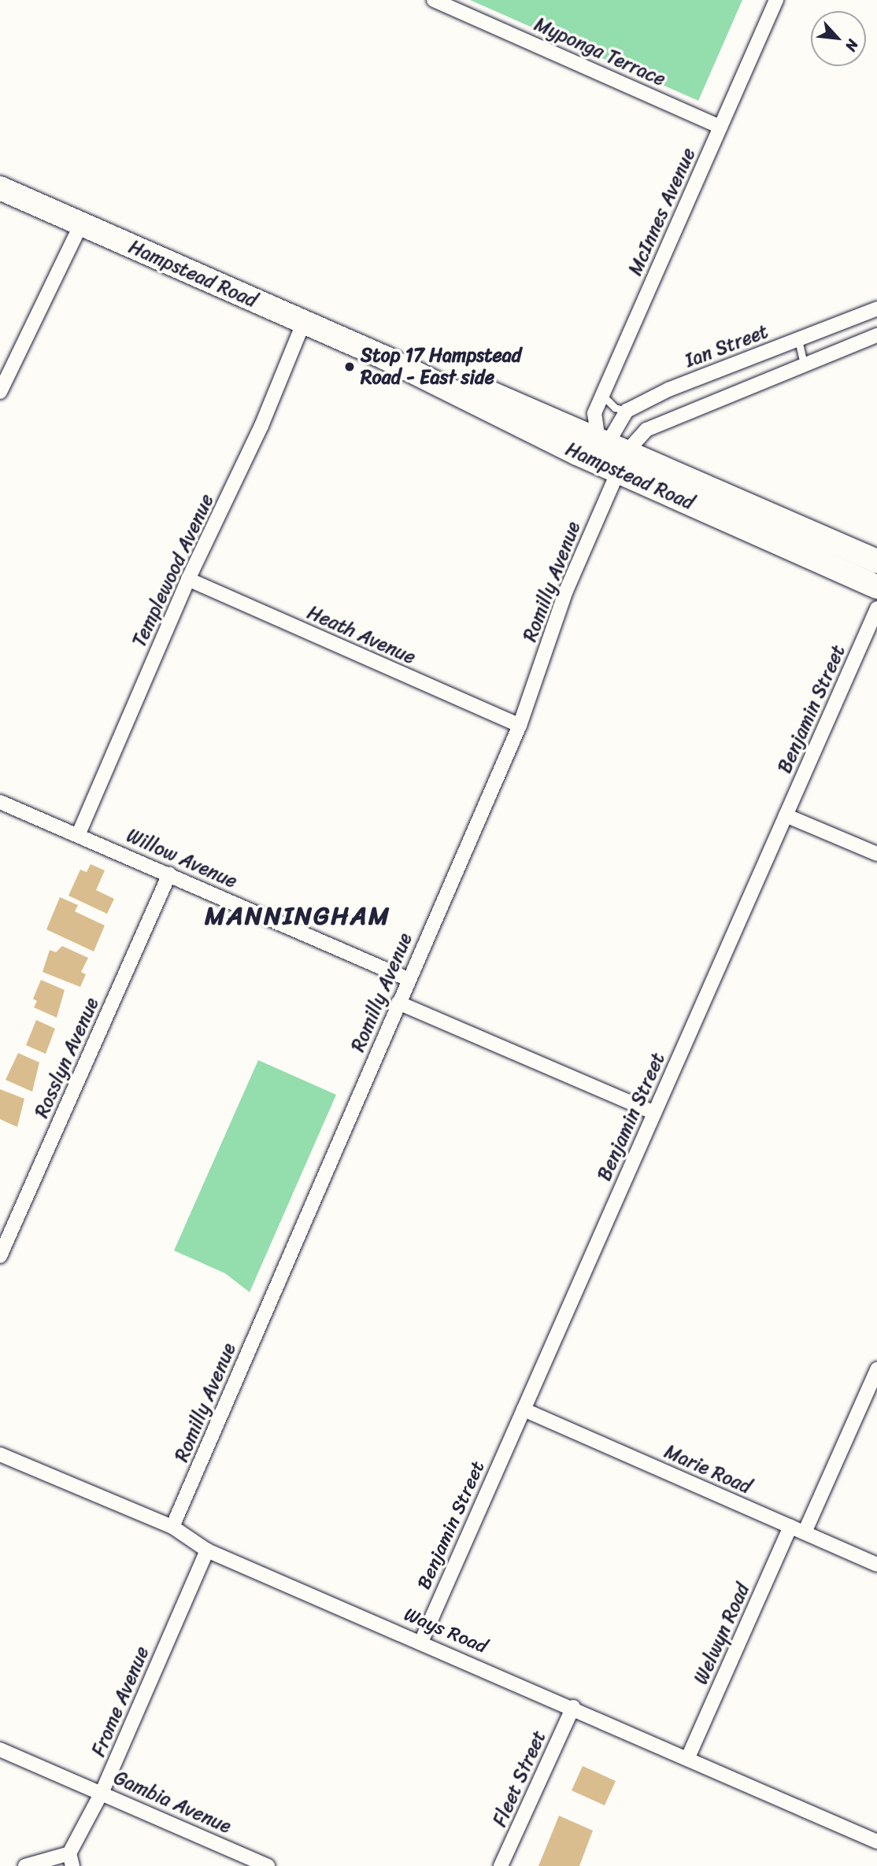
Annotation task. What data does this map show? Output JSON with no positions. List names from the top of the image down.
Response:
{
  "streets": {
    "highway": ["Hampstead Road"],
    "street": [
      "Myponga Terrace",
      "McInnes Avenue",
      "Ian Street",
      "Templewood Avenue",
      "Romilly Avenue",
      "Heath Avenue",
      "Benjamin Street",
      "Willow Avenue",
      "Rosslyn Avenue",
      "Marie Road",
      "Ways Road",
      "Welwyn Road",
      "Frome Avenue",
      "Fleet Street",
      "Gambia Avenue"
    ]
  },
  "crossings": [
    ["Myponga Terrace", "McInnes Avenue"],
    ["McInnes Avenue", "Hampstead Road"],
    ["McInnes Avenue", "Romilly Avenue"],
    ["Hampstead Road", "Templewood Avenue"],
    ["Hampstead Road", "Romilly Avenue"],
    ["Templewood Avenue", "Heath Avenue"],
    ["Templewood Avenue", "Willow Avenue"],
    ["Romilly Avenue", "Heath Avenue"],
    ["Romilly Avenue", "Willow Avenue"],
    ["Romilly Avenue", "Ways Road"],
    ["Benjamin Street", "Marie Road"],
    ["Benjamin Street", "Ways Road"],
    ["Willow Avenue", "Rosslyn Avenue"],
    ["Marie Road", "Welwyn Road"],
    ["Ways Road", "Welwyn Road"],
    ["Ways Road", "Frome Avenue"],
    ["Ways Road", "Fleet Street"],
    ["Frome Avenue", "Gambia Avenue"]
  ],
  "districts": ["MANNINGHAM"],
  "places": ["Stop 17 Hampstead Road - East side"],
  "north": "bottom right"
}
